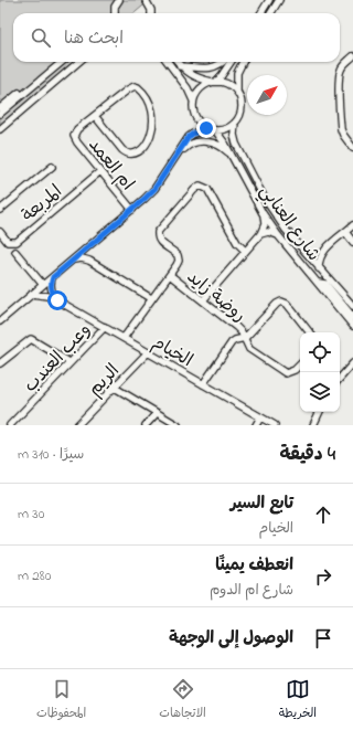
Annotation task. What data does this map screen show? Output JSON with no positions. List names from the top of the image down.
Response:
{
  "streets": {
    "street": [
      "ام العمد",
      "المربعة",
      "شارع العنابي",
      "روضة زايد",
      "الخيام",
      "وعب العندب",
      "الريم"
    ]
  },
  "crossings": [
    ["ام العمد", "المربعة"],
    ["روضة زايد", "الخيام"],
    ["الخيام", "وعب العندب"],
    ["الخيام", "الريم"]
  ],
  "north": "top right",
  "page": {
    "search": "ابحث هنا",
    "heading": ["4 دقيقة", "سيرًا · 310 m"],
    "list": [
      ["تابع السير", "الخيام", "30 m"],
      ["انعطف يمينًا", "شارع ام الدوم", "280 m"],
      "الوصول إلى الوجهة"
    ],
    "nav": ["الخريطة", "الاتجاهات", "المحفوظات"]
  }
}
